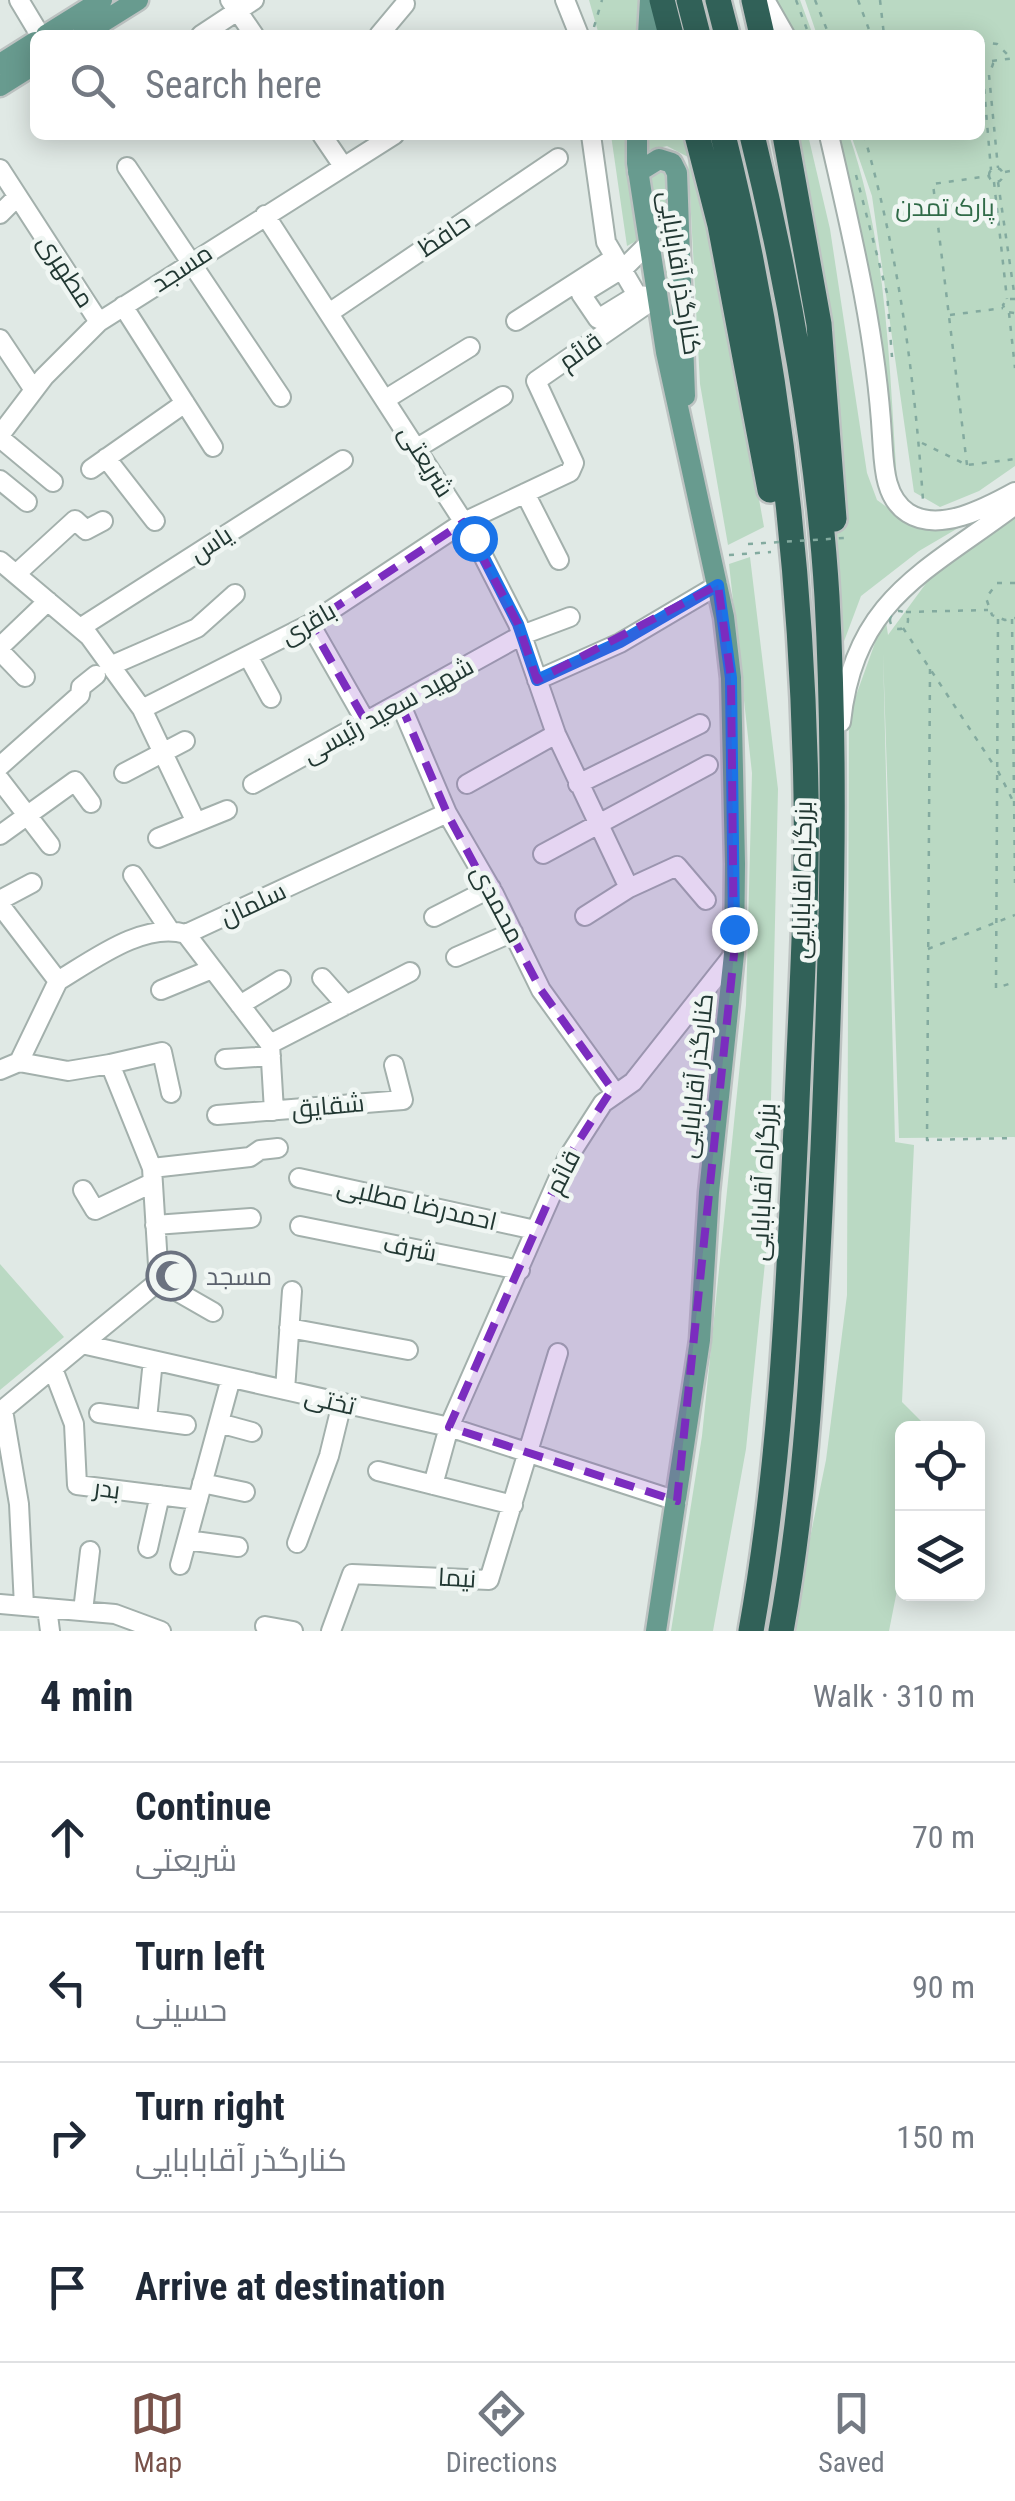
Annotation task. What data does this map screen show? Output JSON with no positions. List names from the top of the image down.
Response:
{
  "streets": {
    "highway": ["بزرگراه اقابابایی", "بزرگراه آقابابایی"],
    "main road": ["کنارگذر آقابابایی"],
    "street": [
      "حافظ",
      "مسجد",
      "مطهری",
      "قائم",
      "شریعتی",
      "یاس",
      "باقری",
      "شهید سعید رئیسی",
      "سلمان",
      "محمدی",
      "شقایق",
      "احمدرضا مطلبی",
      "شرف",
      "تختی",
      "بدر",
      "نیما"
    ]
  },
  "crossings": [
    ["حافظ", "شریعتی"],
    ["مسجد", "مطهری"],
    ["مسجد", "شریعتی"],
    ["کنارگذر آقابابایی", "قائم"],
    ["کنارگذر آقابابایی", "تختی"],
    ["قائم", "محمدی"],
    ["قائم", "احمدرضا مطلبی"],
    ["قائم", "شرف"],
    ["قائم", "تختی"],
    ["شریعتی", "باقری"],
    ["شریعتی", "شهید سعید رئیسی"],
    ["شهید سعید رئیسی", "محمدی"],
    ["سلمان", "محمدی"],
    ["تختی", "نیما"]
  ],
  "parks": ["پارک تمدن"],
  "places": {
    "mosque": ["مسجد"]
  },
  "page": {
    "search": "Search here",
    "heading": ["4 min", "Walk · 310 m"],
    "list": [
      ["Continue", "شریعتی", "70 m"],
      ["Turn left", "حسینی", "90 m"],
      ["Turn right", "کنارگذر آقابابایی", "150 m"],
      "Arrive at destination"
    ],
    "nav": ["Map", "Directions", "Saved"]
  }
}
